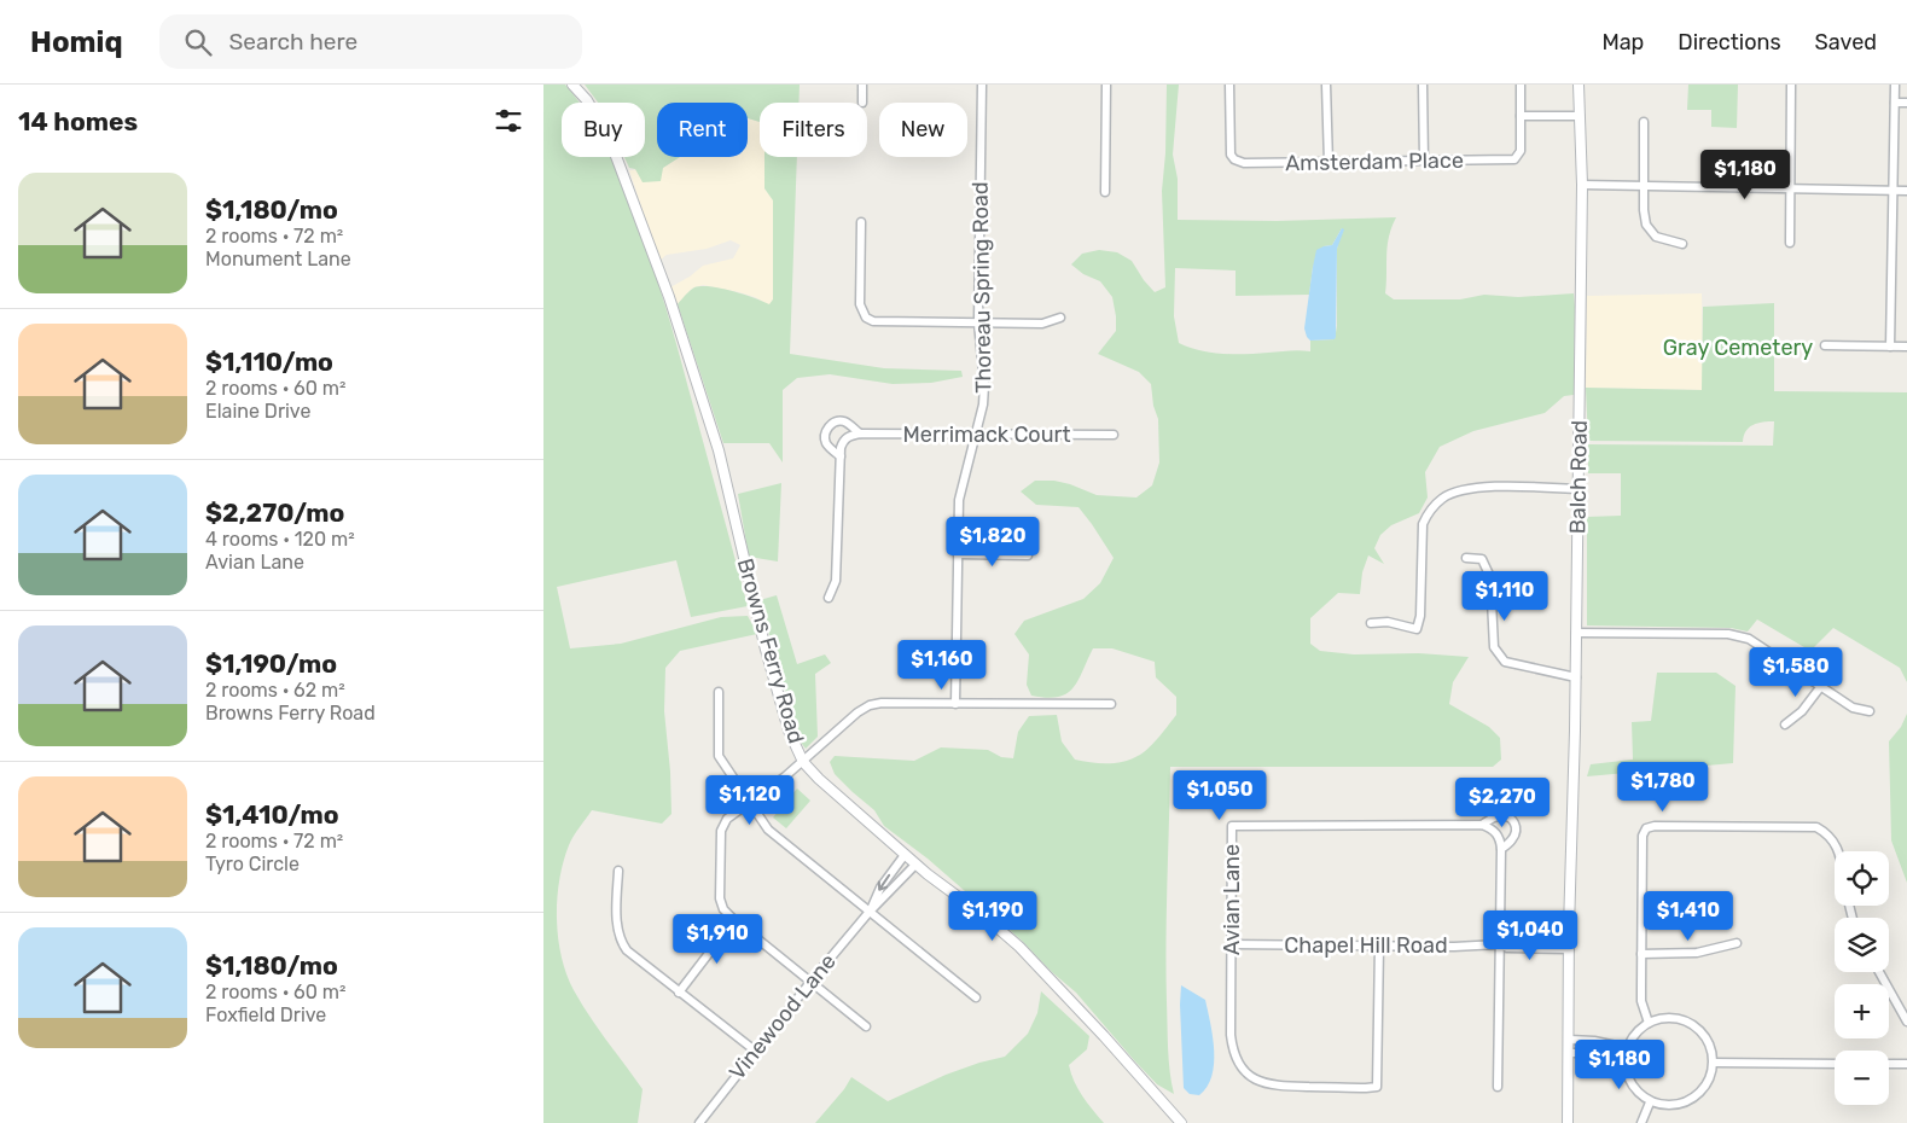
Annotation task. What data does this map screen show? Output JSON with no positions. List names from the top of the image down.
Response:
{
  "streets": {
    "street": [
      "Amsterdam Place",
      "Thoreau Spring Road",
      "Merrimack Court",
      "Balch Road",
      "Browns Ferry Road",
      "Avian Lane",
      "Chapel Hill Road",
      "Vinewood Lane"
    ]
  },
  "crossings": [
    ["Thoreau Spring Road", "Merrimack Court"],
    ["Balch Road", "Chapel Hill Road"],
    ["Browns Ferry Road", "Vinewood Lane"],
    ["Avian Lane", "Chapel Hill Road"]
  ],
  "parks": ["Gray Cemetery"],
  "page": {
    "header": "Homiq",
    "search": "Search here",
    "nav": ["Map", "Directions", "Saved"],
    "heading": "14 homes",
    "chip": [
      "Buy",
      "Rent",
      "Filters",
      "New"
    ],
    "price": [
      "$1,180",
      "$1,820",
      "$1,110",
      "$1,160",
      "$1,580",
      "$1,780",
      "$1,050",
      "$1,120",
      "$2,270",
      "$1,190",
      "$1,410",
      "$1,040",
      "$1,910",
      "$1,180"
    ],
    "list": [
      {
        "name": "$1,180/mo",
        "note": "2 rooms · 72 m² · Monument Lane"
      },
      {
        "name": "$1,110/mo",
        "note": "2 rooms · 60 m² · Elaine Drive"
      },
      {
        "name": "$2,270/mo",
        "note": "4 rooms · 120 m² · Avian Lane"
      },
      {
        "name": "$1,190/mo",
        "note": "2 rooms · 62 m² · Browns Ferry Road"
      },
      {
        "name": "$1,410/mo",
        "note": "2 rooms · 72 m² · Tyro Circle"
      },
      {
        "name": "$1,180/mo",
        "note": "2 rooms · 60 m² · Foxfield Drive"
      }
    ],
    "map_buttons": ["+", "−"]
  }
}
